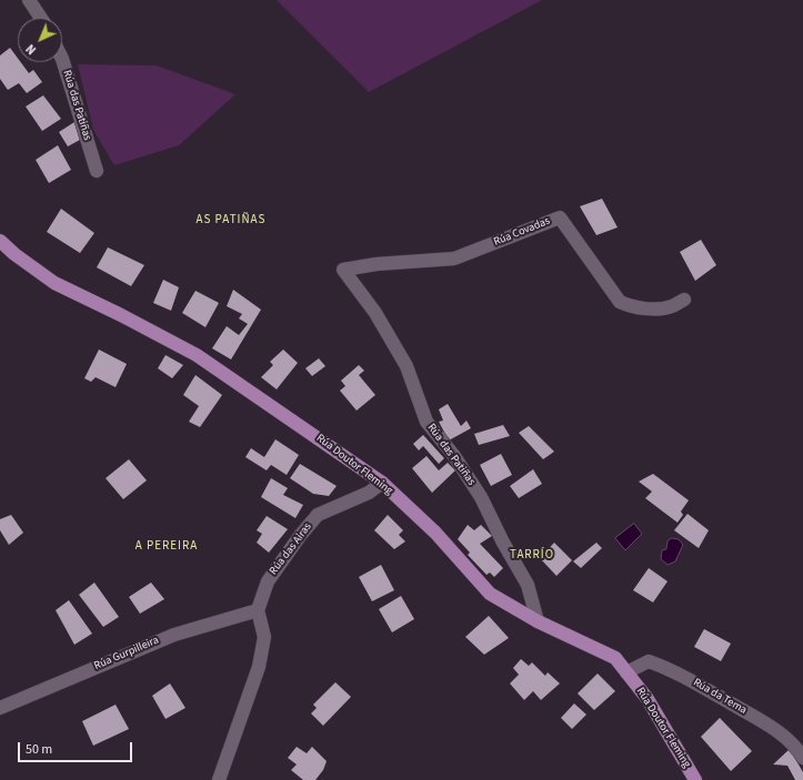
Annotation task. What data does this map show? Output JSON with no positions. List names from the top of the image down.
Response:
{
  "streets": {
    "main road": ["Rúa Doutor Fleming"],
    "street": [
      "Rúa das Patiñas",
      "Rúa Covadas",
      "Rúa das Airas",
      "Rúa Gurpilleira",
      "Rúa da Tema"
    ]
  },
  "crossings": [
    ["Rúa das Patiñas", "Rúa Covadas"],
    ["Rúa das Patiñas", "Rúa Doutor Fleming"],
    ["Rúa Doutor Fleming", "Rúa das Airas"],
    ["Rúa Doutor Fleming", "Rúa da Tema"],
    ["Rúa das Airas", "Rúa Gurpilleira"]
  ],
  "districts": ["AS PATIÑAS", "A PEREIRA", "TARRÍO"],
  "scale_bar": "50 m",
  "north": "bottom left"
}
